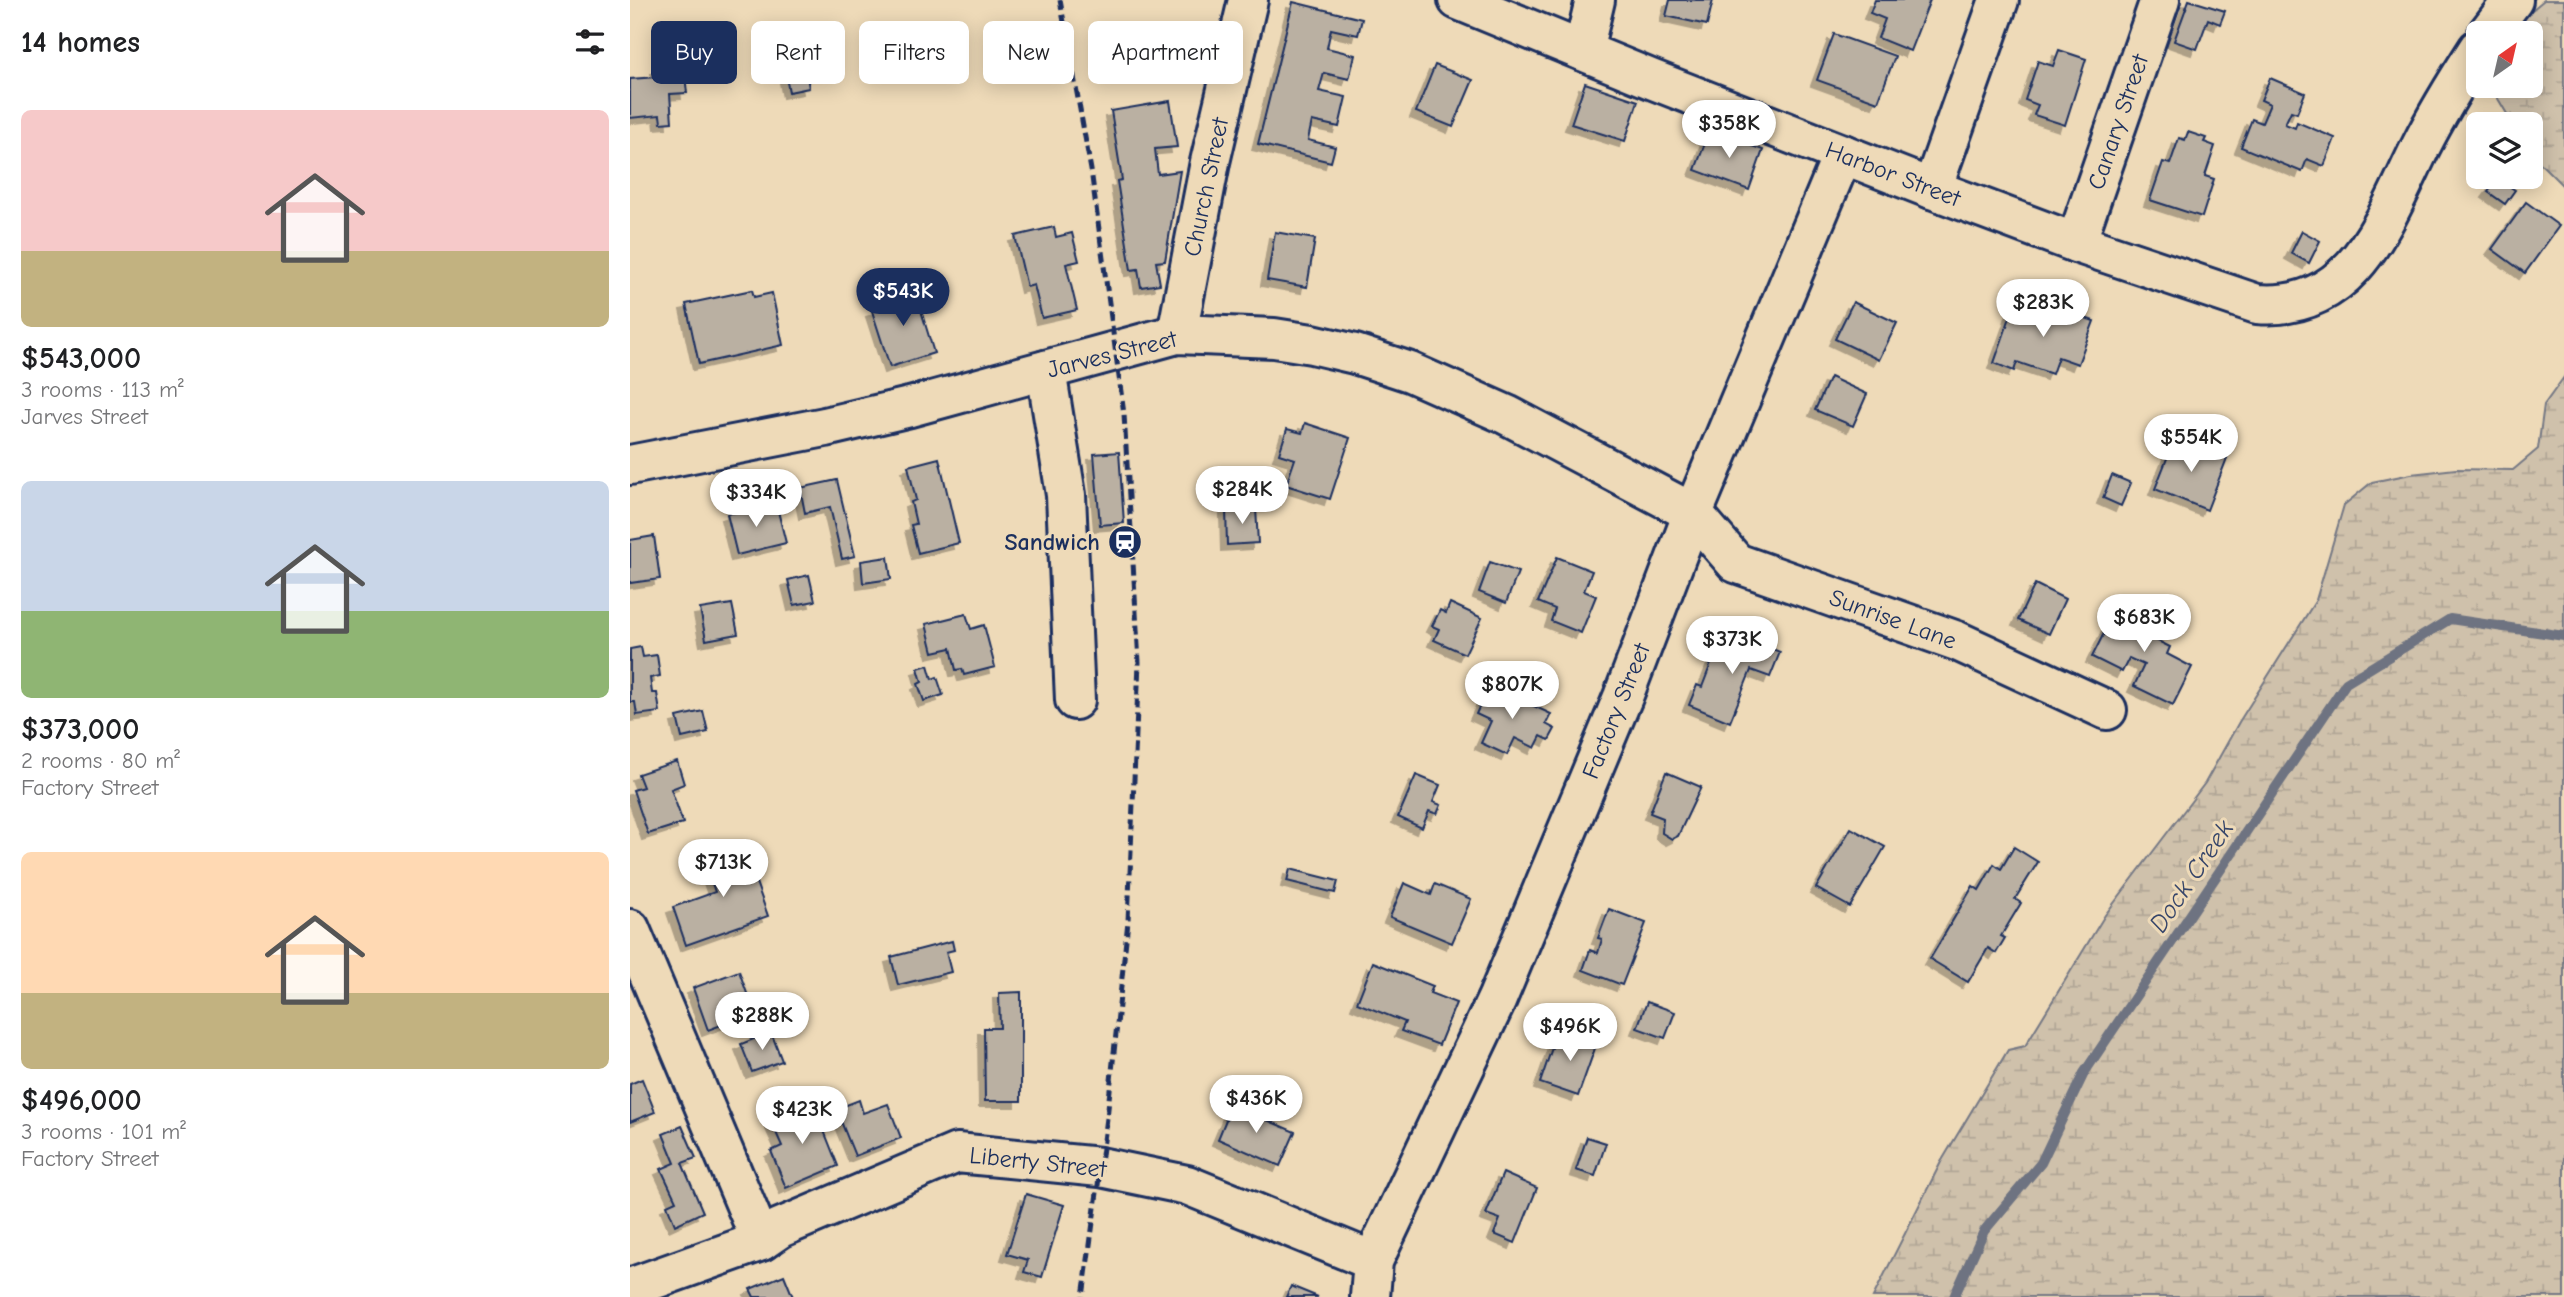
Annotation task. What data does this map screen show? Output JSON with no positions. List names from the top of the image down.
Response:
{
  "streets": {
    "street": [
      "Canary Street",
      "Harbor Street",
      "Church Street",
      "Jarves Street",
      "Sunrise Lane",
      "Factory Street",
      "Liberty Street"
    ]
  },
  "crossings": [
    ["Canary Street", "Harbor Street"],
    ["Harbor Street", "Factory Street"],
    ["Church Street", "Jarves Street"],
    ["Jarves Street", "Sunrise Lane"],
    ["Jarves Street", "Factory Street"],
    ["Sunrise Lane", "Factory Street"],
    ["Factory Street", "Liberty Street"]
  ],
  "water": ["Dock Creek"],
  "places": {
    "station": ["Sandwich"]
  },
  "north": "top right",
  "page": {
    "heading": "14 homes",
    "chip": [
      "Buy",
      "Rent",
      "Filters",
      "New",
      "Apartment"
    ],
    "list": [
      {
        "name": "$543,000",
        "note": "3 rooms · 113 m² · Jarves Street"
      },
      {
        "name": "$373,000",
        "note": "2 rooms · 80 m² · Factory Street"
      },
      {
        "name": "$496,000",
        "note": "3 rooms · 101 m² · Factory Street"
      }
    ],
    "price": [
      "$358K",
      "$543K",
      "$283K",
      "$554K",
      "$284K",
      "$334K",
      "$683K",
      "$373K",
      "$807K",
      "$713K",
      "$288K",
      "$496K",
      "$436K",
      "$423K"
    ]
  }
}
